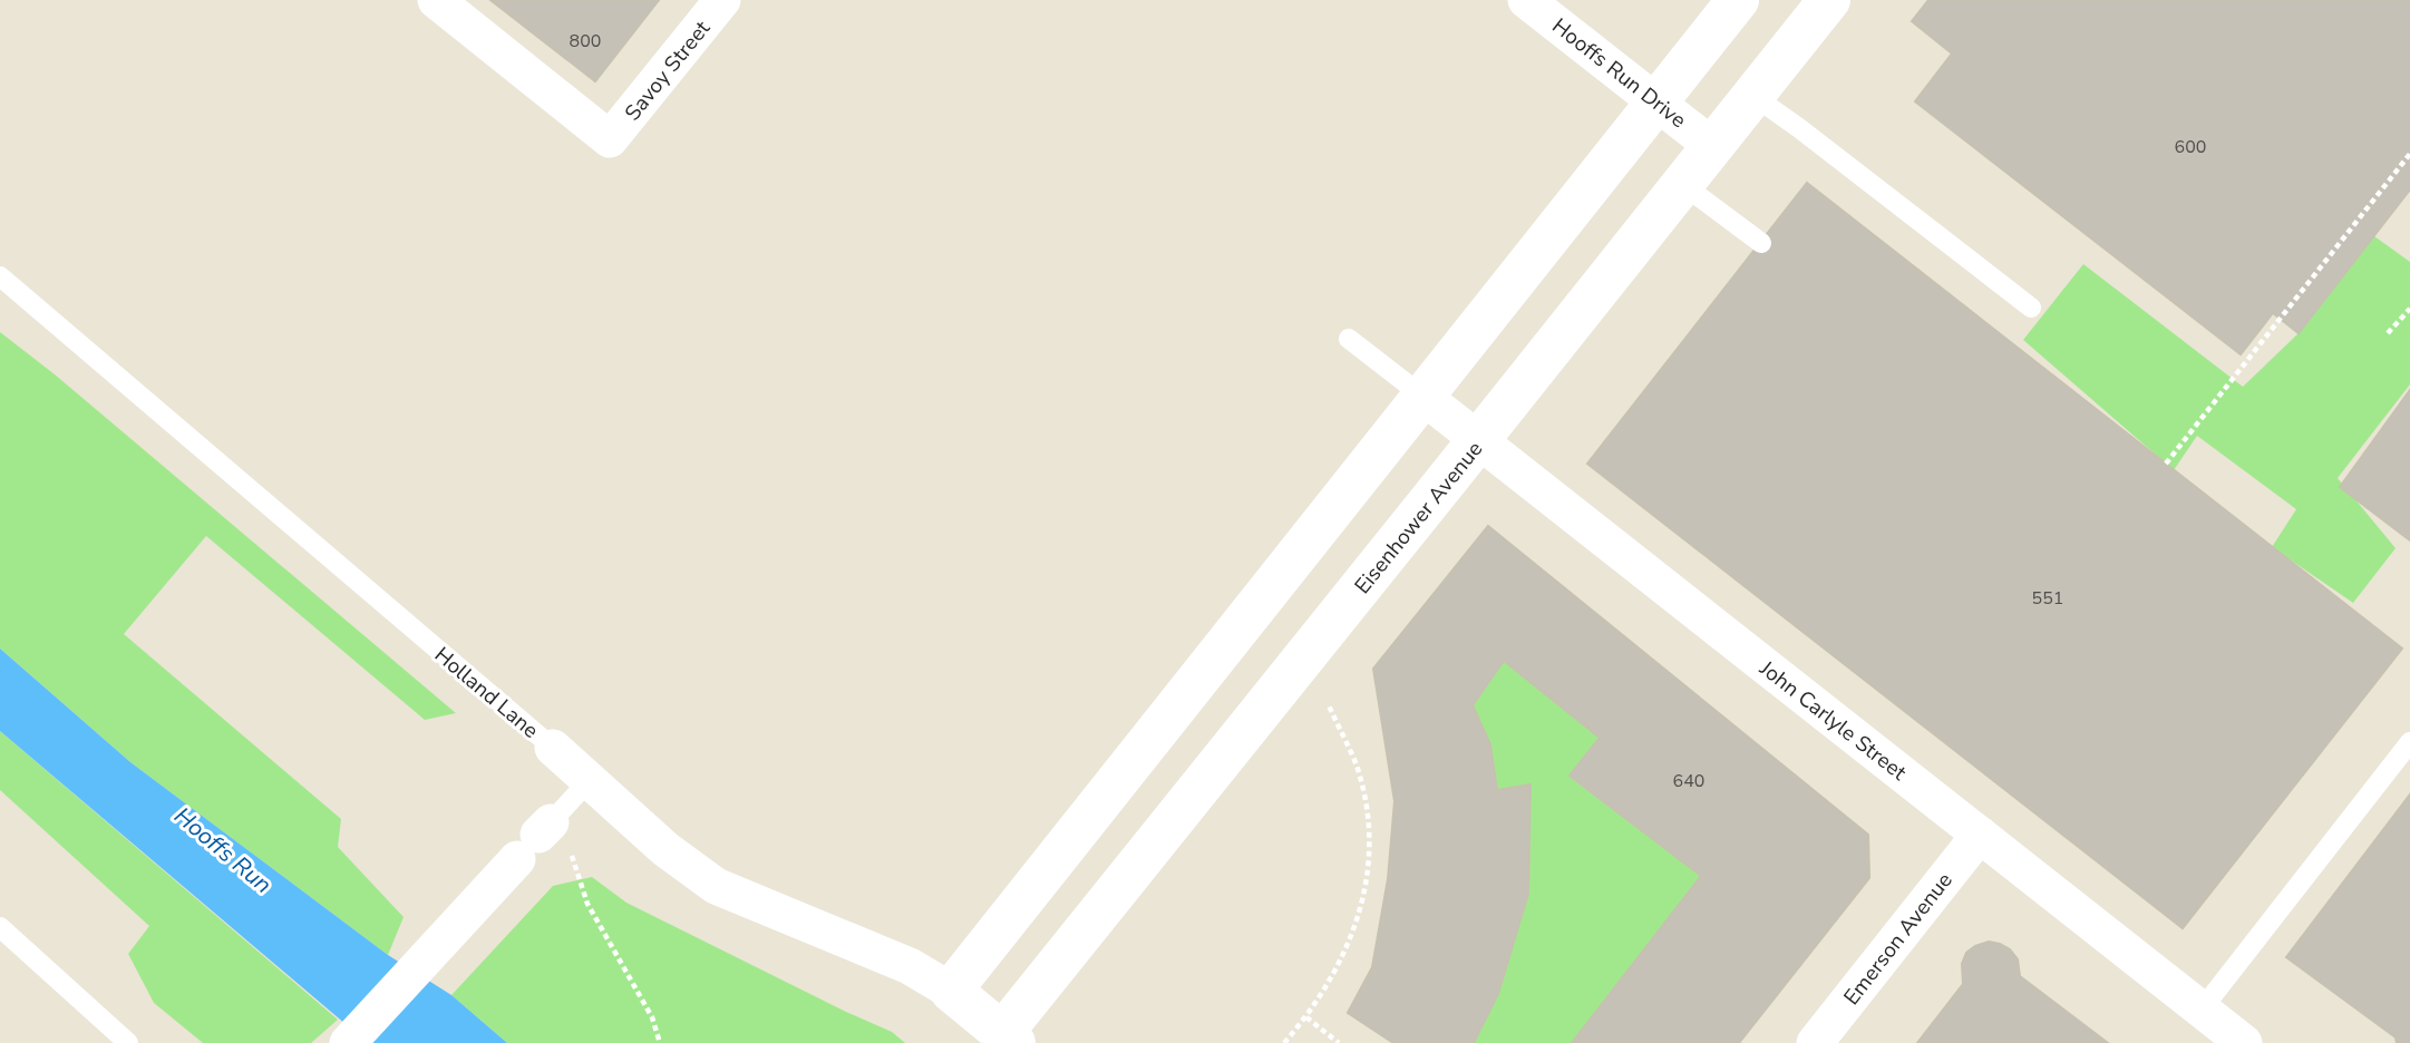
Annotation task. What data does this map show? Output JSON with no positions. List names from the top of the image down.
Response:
{
  "streets": {
    "main road": ["Eisenhower Avenue", "Holland Lane"],
    "street": [
      "Savoy Street",
      "Hooffs Run Drive",
      "John Carlyle Street",
      "Emerson Avenue"
    ]
  },
  "crossings": [
    ["Hooffs Run Drive", "Eisenhower Avenue"],
    ["Eisenhower Avenue", "Holland Lane"],
    ["Eisenhower Avenue", "John Carlyle Street"],
    ["John Carlyle Street", "Emerson Avenue"]
  ],
  "water": ["Hooffs Run"],
  "house_numbers": [
    "800",
    "600",
    "551",
    "640"
  ]
}
